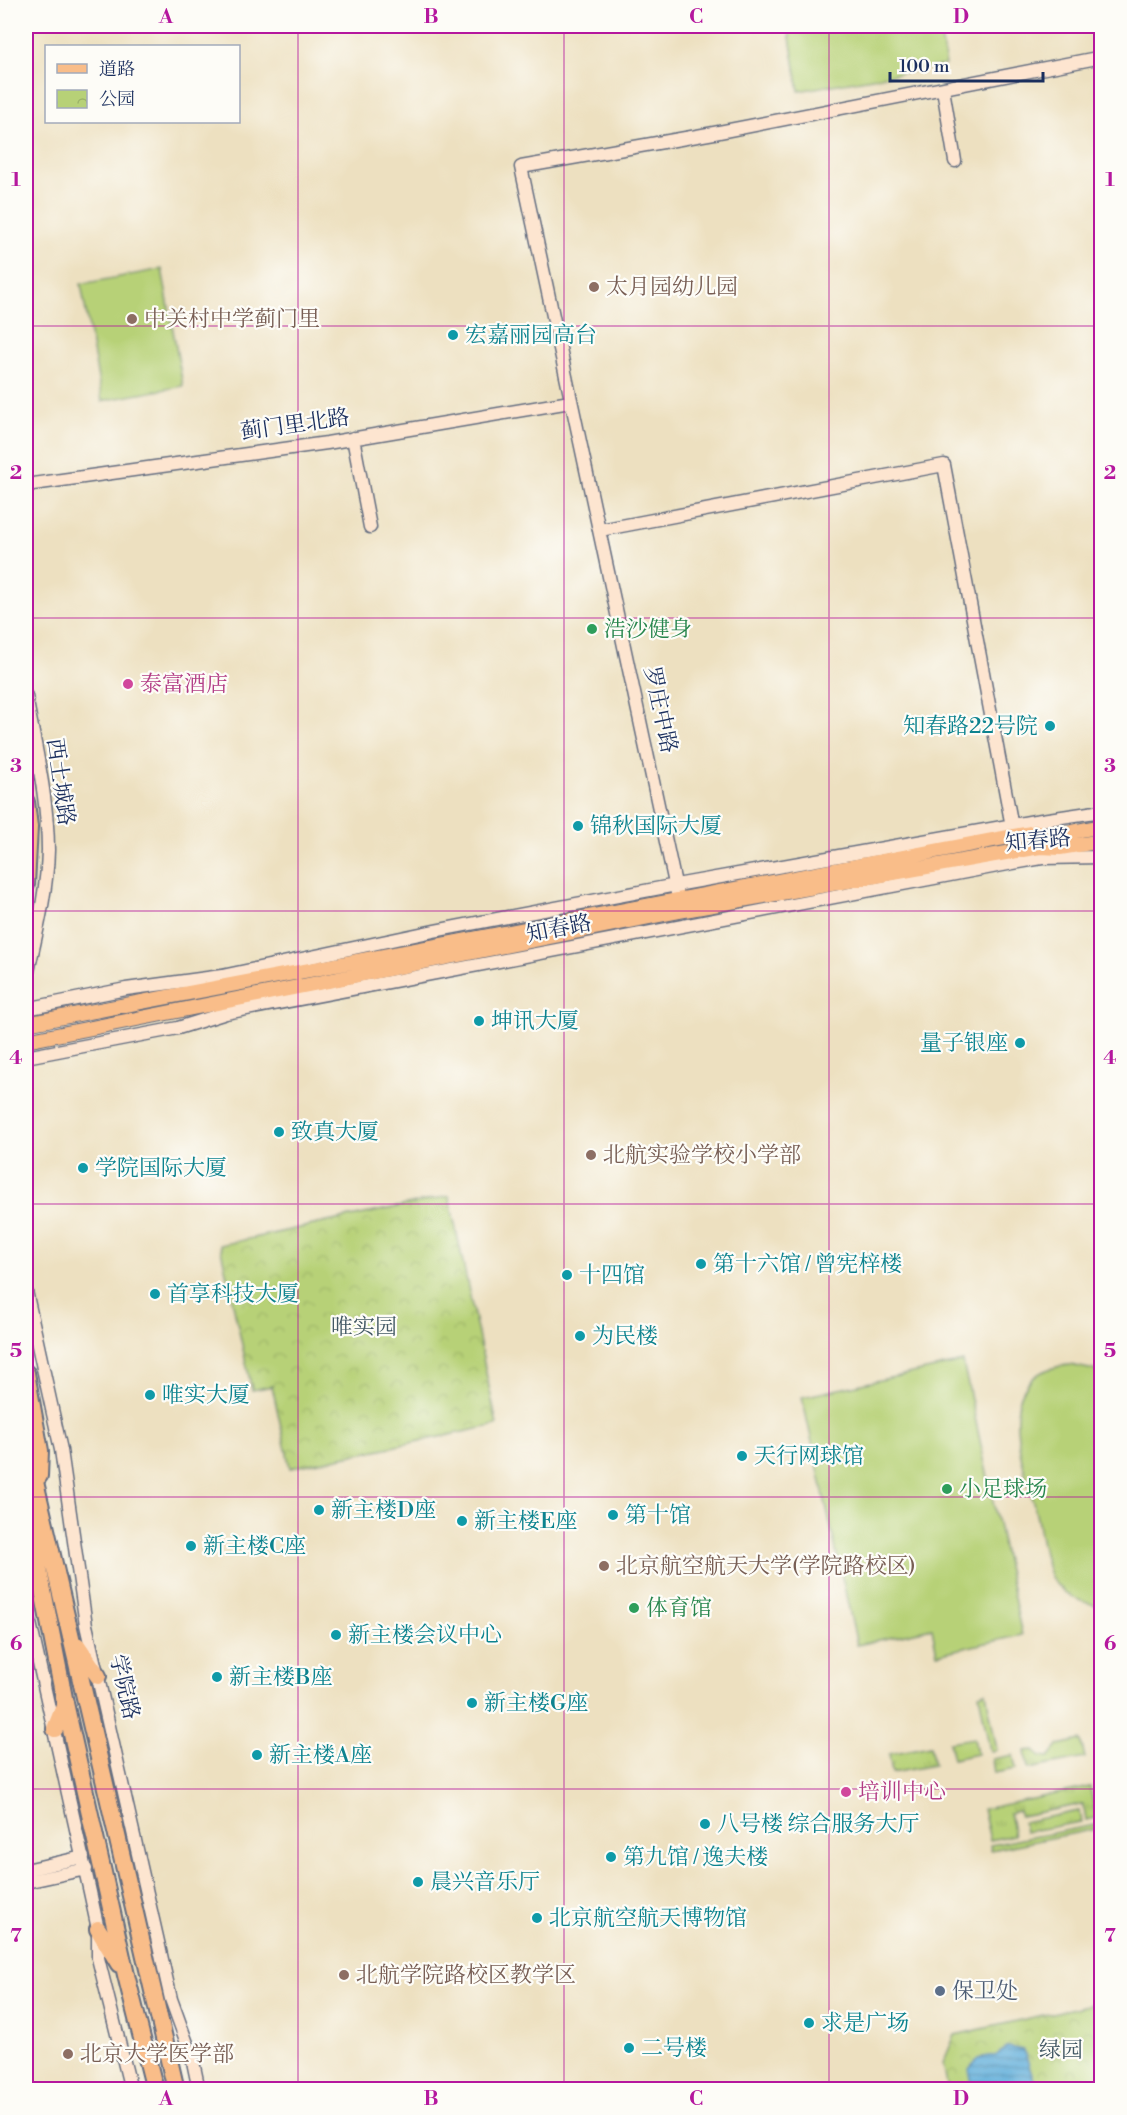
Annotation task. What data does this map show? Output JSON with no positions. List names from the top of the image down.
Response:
{
  "streets": {
    "highway": ["学院路"],
    "main road": ["知春路"],
    "street": ["蓟门里北路", "罗庄中路", "西土城路"]
  },
  "crossings": [
    ["蓟门里北路", "罗庄中路"],
    ["罗庄中路", "知春路"]
  ],
  "parks": ["唯实园", "绿园"],
  "places": [
    "太月园幼儿园",
    "中关村中学蓟门里",
    "宏嘉丽园高台",
    "浩沙健身",
    "泰富酒店",
    "知春路22号院",
    "锦秋国际大厦",
    "坤讯大厦",
    "量子银座",
    "致真大厦",
    "北航实验学校小学部",
    "学院国际大厦",
    "第十六馆 / 曾宪梓楼",
    "十四馆",
    "首享科技大厦",
    "为民楼",
    "唯实大厦",
    "天行网球馆",
    "小足球场",
    "新主楼D座",
    "第十馆",
    "新主楼E座",
    "新主楼C座",
    "北京航空航天大学(学院路校区)",
    "体育馆",
    "新主楼会议中心",
    "新主楼B座",
    "新主楼G座",
    "新主楼A座",
    "培训中心",
    "八号楼 综合服务大厅",
    "第九馆 / 逸夫楼",
    "晨兴音乐厅",
    "北京航空航天博物馆",
    "北航学院路校区教学区",
    "保卫处",
    "求是广场",
    "二号楼",
    "北京大学医学部"
  ],
  "legend": ["道路", "公园"],
  "scale_bar": "100 m",
  "grid": {
    "columns": [
      "A",
      "B",
      "C",
      "D"
    ],
    "rows": [
      "1",
      "2",
      "3",
      "4",
      "5",
      "6",
      "7"
    ]
  }
}
